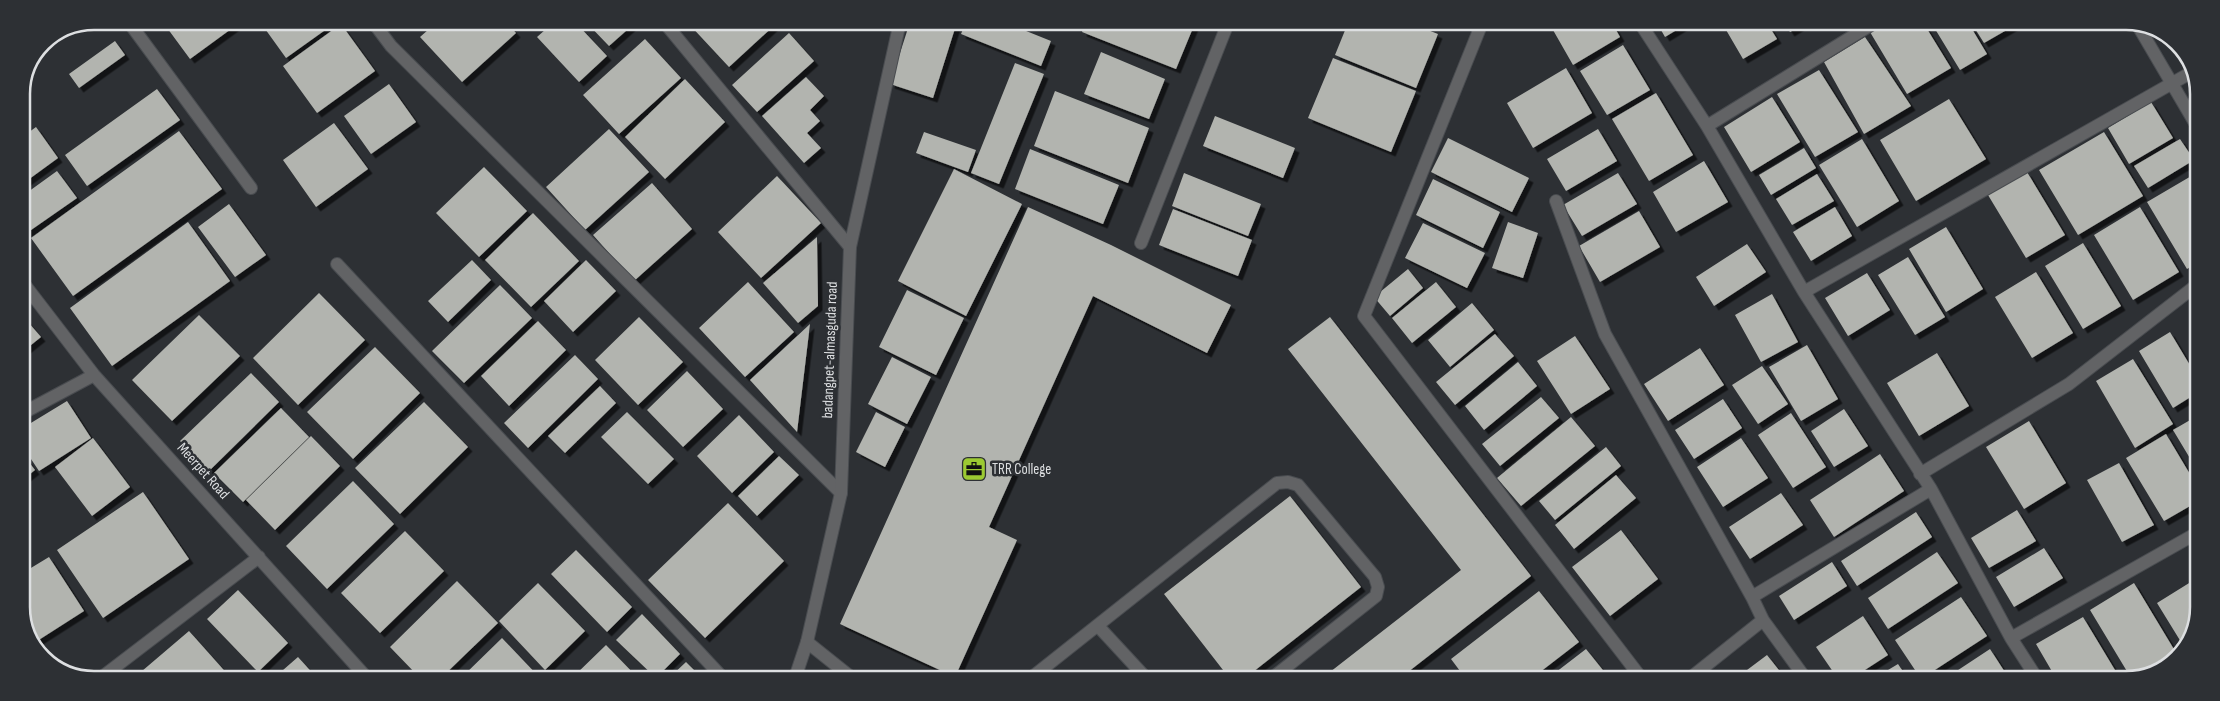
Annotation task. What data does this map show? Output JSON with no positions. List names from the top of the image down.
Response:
{
  "streets": {
    "street": ["badangpet-almasguda road", "Meerpet Road"]
  },
  "places": {
    "office": ["TRR College"]
  }
}
